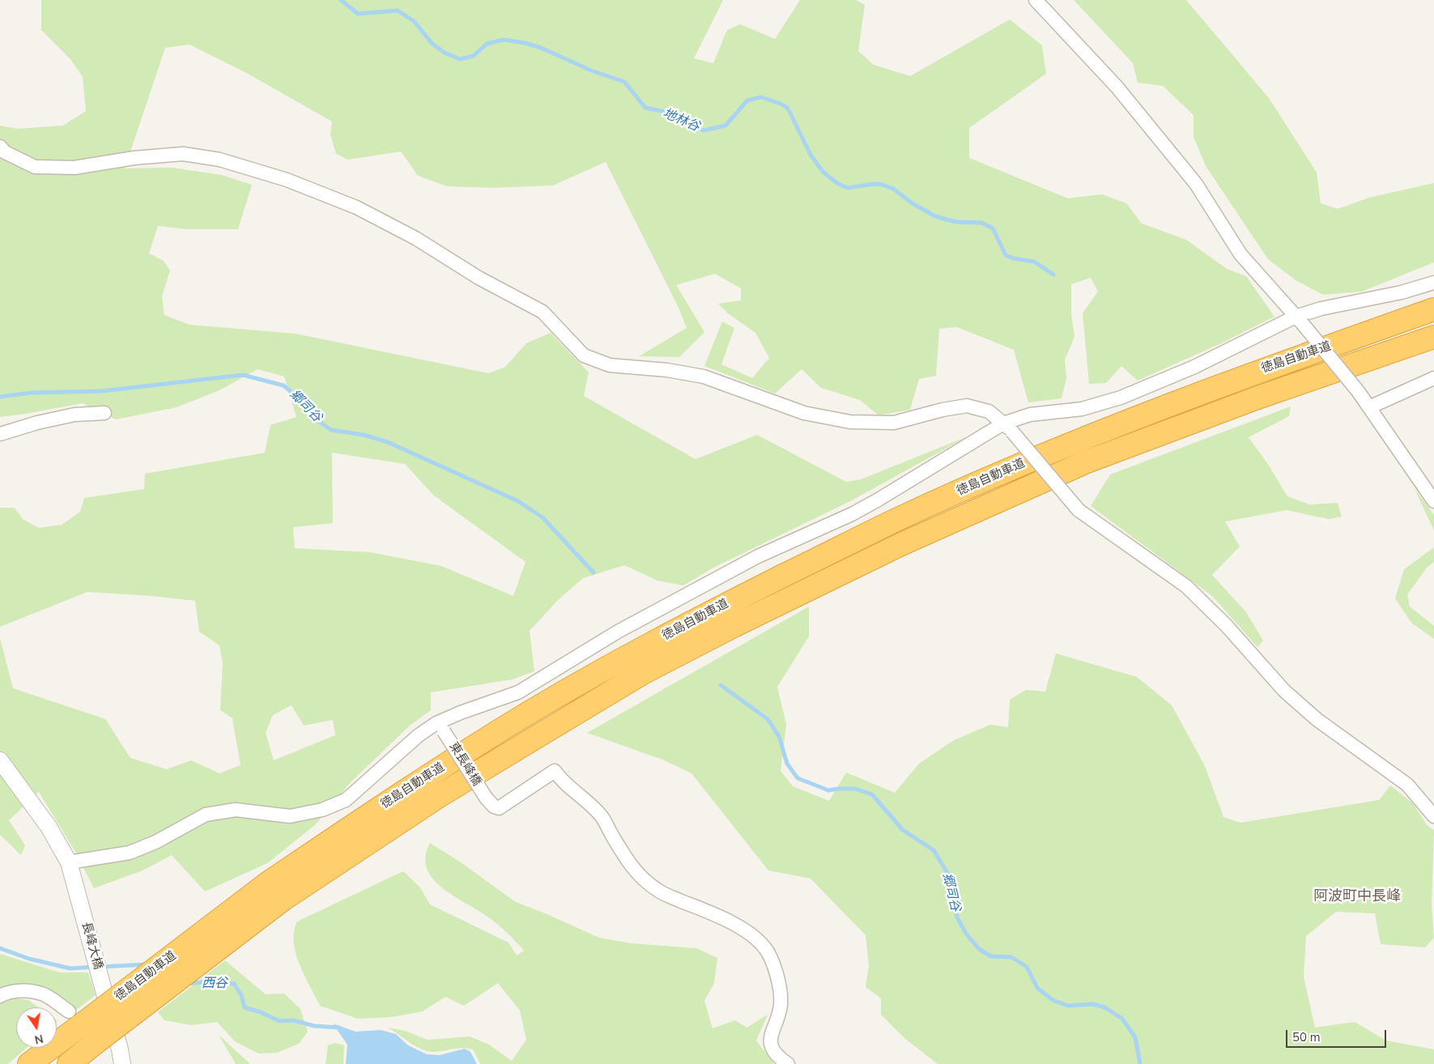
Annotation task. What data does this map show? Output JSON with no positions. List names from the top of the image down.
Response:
{
  "streets": {
    "highway": ["徳島自動車道"],
    "street": ["東長峰橋", "長峰大橋"]
  },
  "districts": ["阿波町中長峰"],
  "water": ["地林谷", "郷司谷", "西谷"],
  "scale_bar": "50 m",
  "north": "bottom"
}
